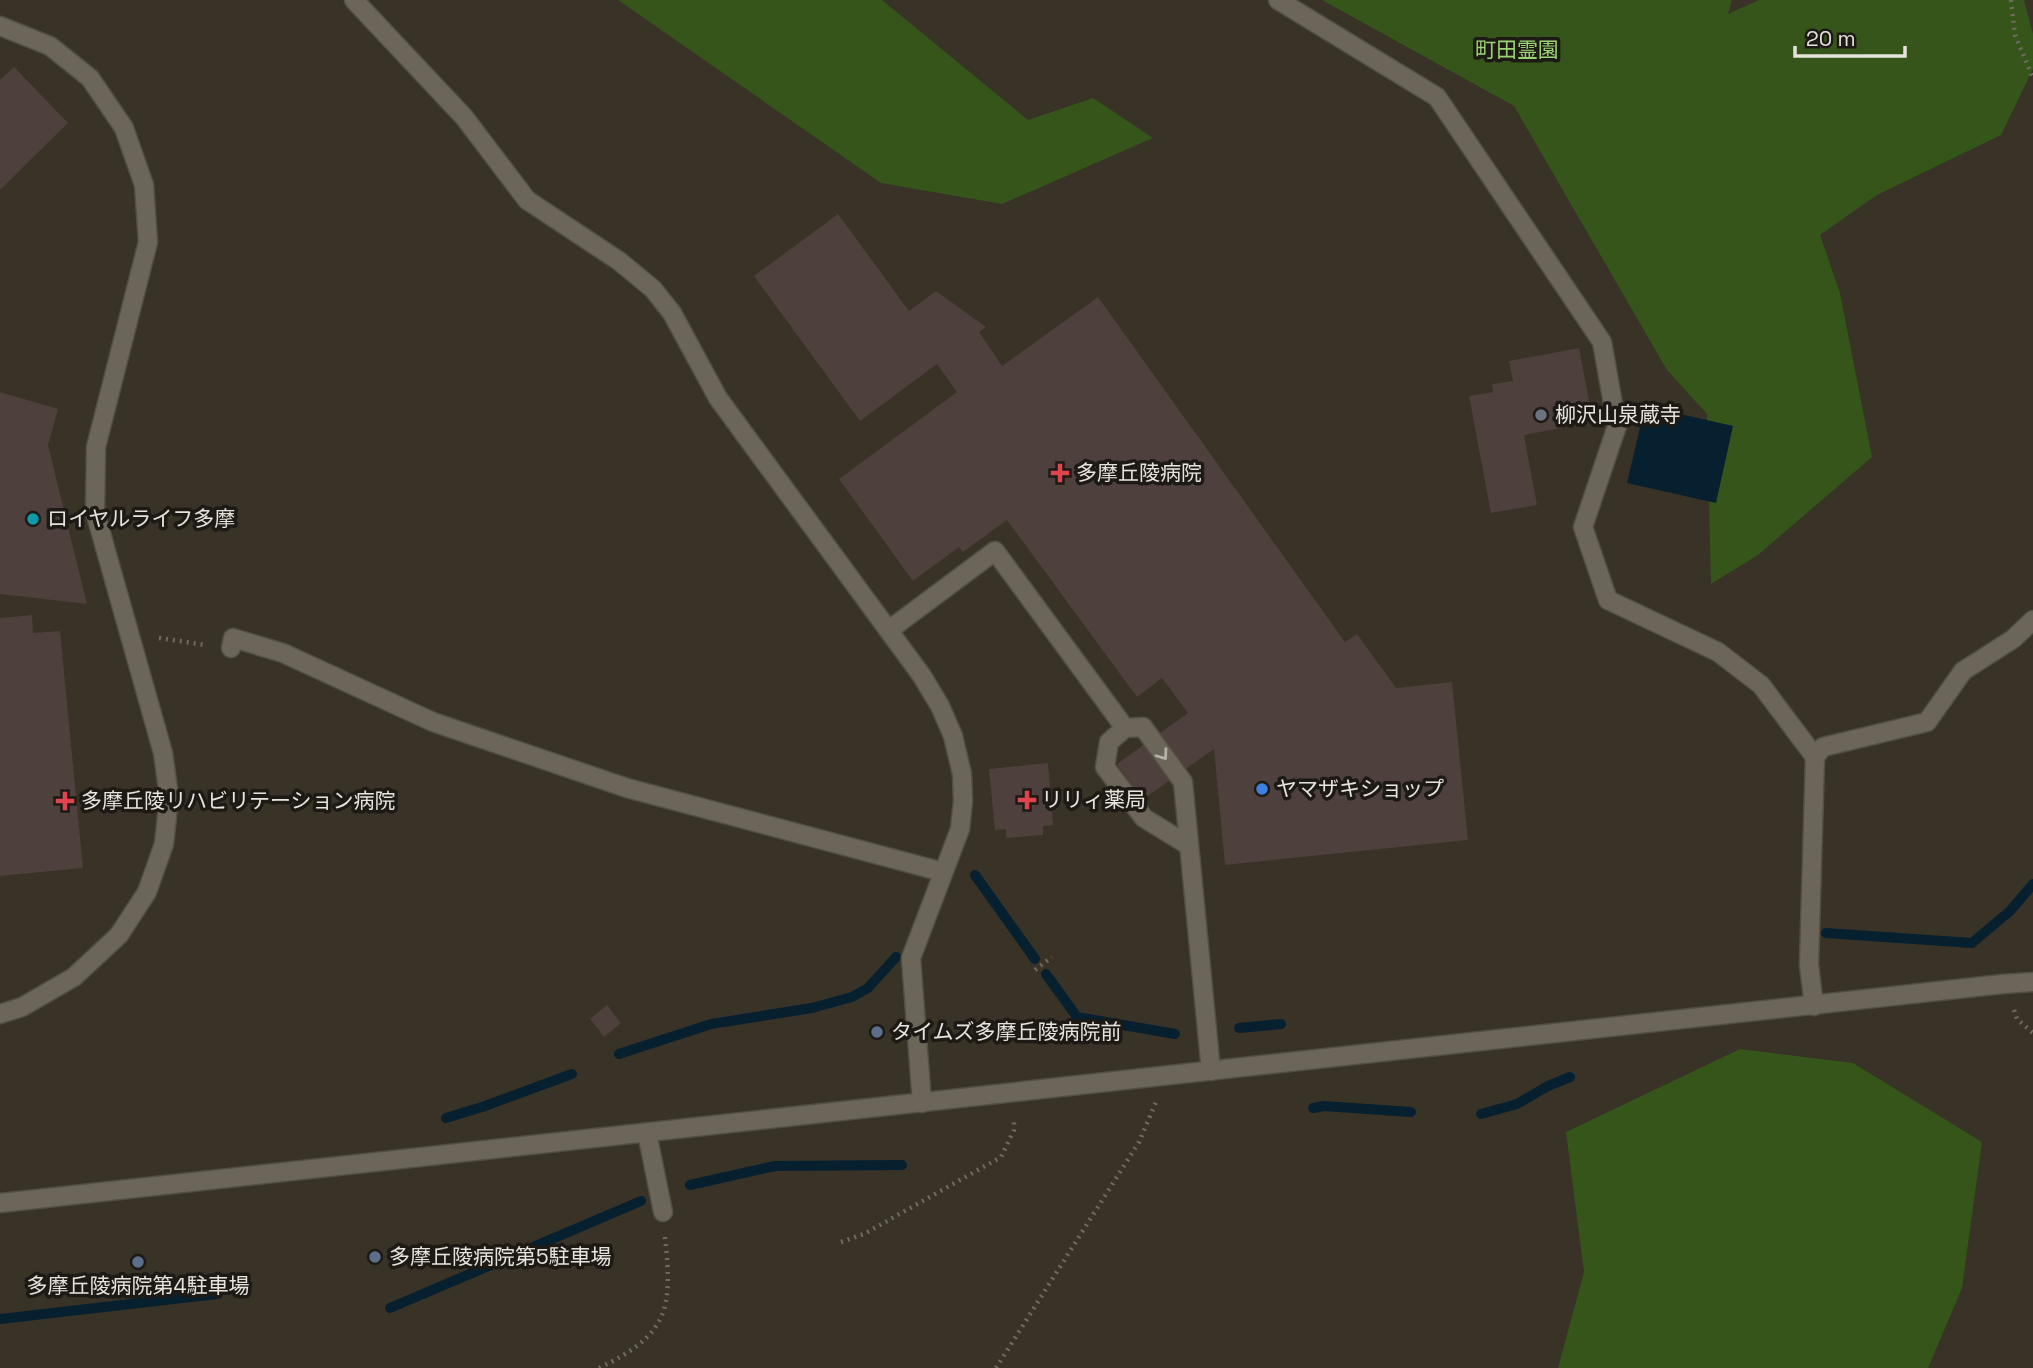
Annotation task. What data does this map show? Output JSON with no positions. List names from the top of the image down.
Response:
{
  "parks": ["町田霊園"],
  "places": {
    "other": [
      "柳沢山泉蔵寺",
      "ロイヤルライフ多摩",
      "ヤマザキショップ",
      "タイムズ多摩丘陵病院前",
      "多摩丘陵病院第5駐車場",
      "多摩丘陵病院第4駐車場"
    ],
    "health": ["多摩丘陵病院", "リリィ薬局", "多摩丘陵リハビリテーション病院"]
  },
  "scale_bar": "20 m"
}
